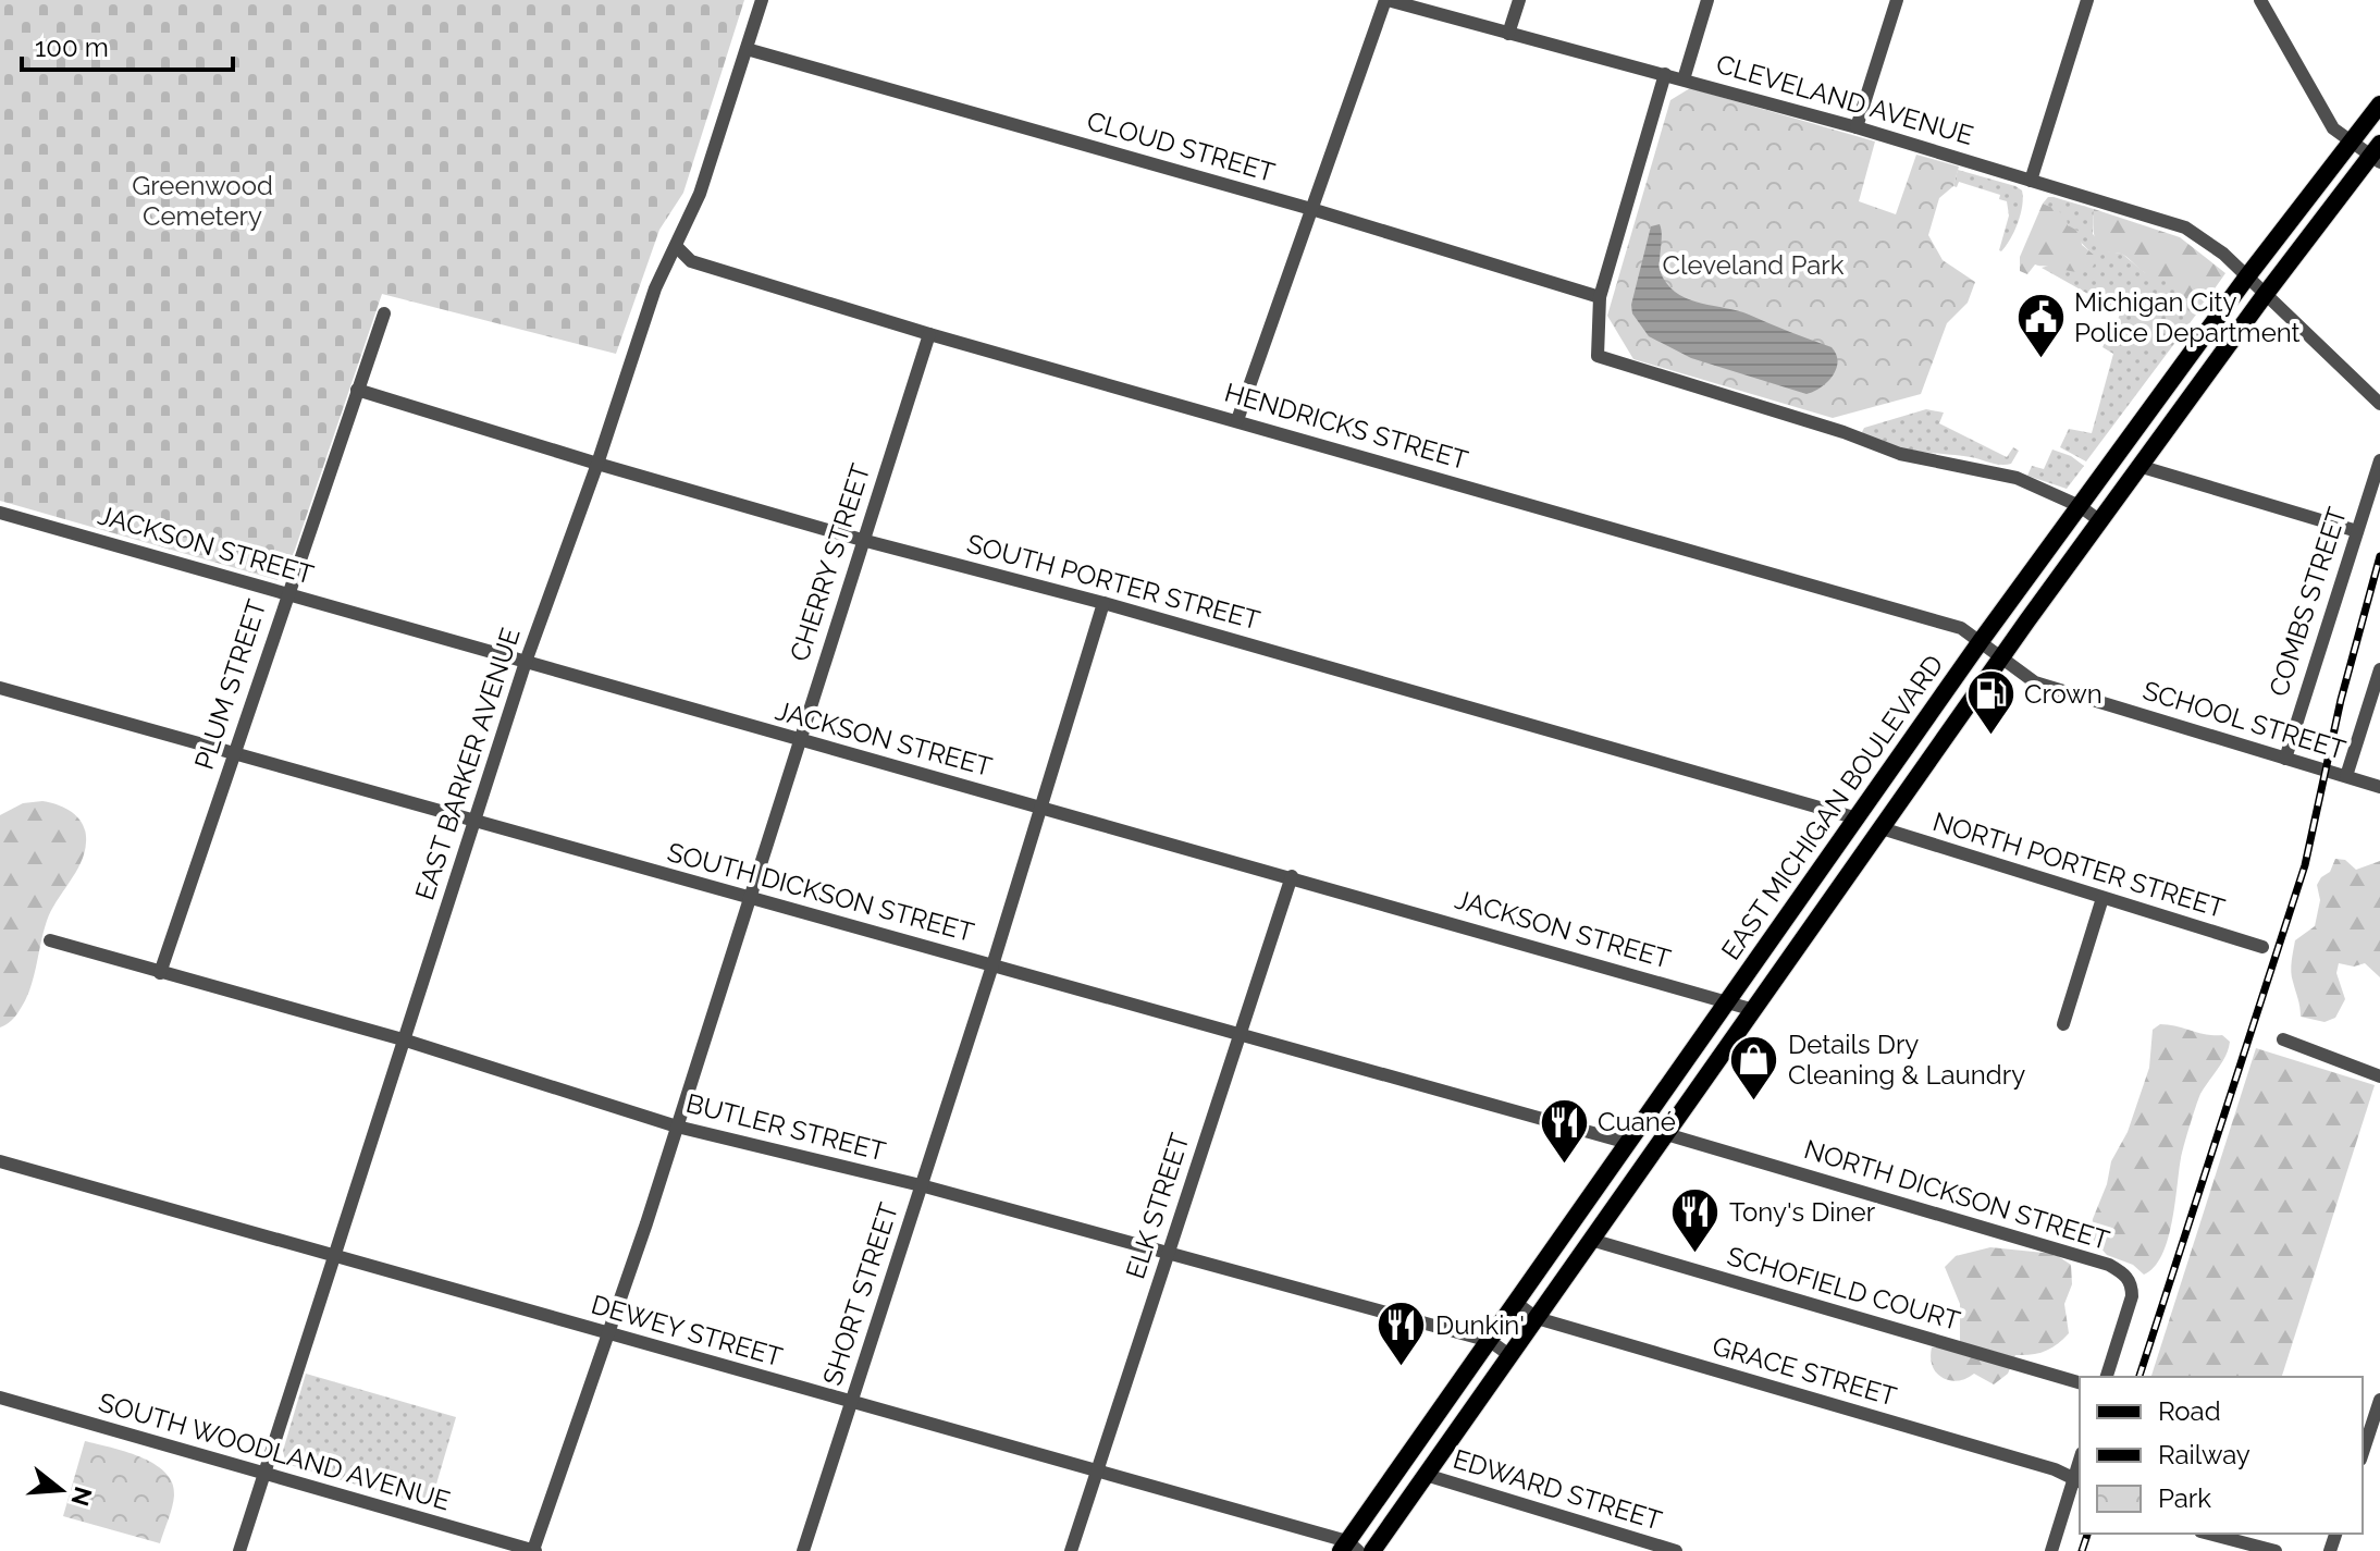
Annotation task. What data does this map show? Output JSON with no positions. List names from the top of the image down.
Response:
{
  "streets": {
    "main road": ["EAST MICHIGAN BOULEVARD"],
    "street": [
      "CLEVELAND AVENUE",
      "CLOUD STREET",
      "HENDRICKS STREET",
      "JACKSON STREET",
      "CHERRY STREET",
      "SOUTH PORTER STREET",
      "COMBS STREET",
      "PLUM STREET",
      "SCHOOL STREET",
      "EAST BARKER AVENUE",
      "NORTH PORTER STREET",
      "SOUTH DICKSON STREET",
      "BUTLER STREET",
      "NORTH DICKSON STREET",
      "ELK STREET",
      "SCHOFIELD COURT",
      "SHORT STREET",
      "DEWEY STREET",
      "GRACE STREET",
      "SOUTH WOODLAND AVENUE",
      "EDWARD STREET"
    ]
  },
  "crossings": [
    ["CLEVELAND AVENUE", "EAST MICHIGAN BOULEVARD"],
    ["CLOUD STREET", "EAST BARKER AVENUE"],
    ["HENDRICKS STREET", "CHERRY STREET"],
    ["HENDRICKS STREET", "SCHOOL STREET"],
    ["HENDRICKS STREET", "EAST BARKER AVENUE"],
    ["HENDRICKS STREET", "EAST MICHIGAN BOULEVARD"],
    ["JACKSON STREET", "CHERRY STREET"],
    ["JACKSON STREET", "PLUM STREET"],
    ["JACKSON STREET", "EAST BARKER AVENUE"],
    ["JACKSON STREET", "EAST MICHIGAN BOULEVARD"],
    ["JACKSON STREET", "ELK STREET"],
    ["JACKSON STREET", "SHORT STREET"],
    ["CHERRY STREET", "SOUTH PORTER STREET"],
    ["CHERRY STREET", "SOUTH DICKSON STREET"],
    ["CHERRY STREET", "BUTLER STREET"],
    ["CHERRY STREET", "DEWEY STREET"],
    ["CHERRY STREET", "SOUTH WOODLAND AVENUE"],
    ["SOUTH PORTER STREET", "PLUM STREET"],
    ["SOUTH PORTER STREET", "EAST BARKER AVENUE"],
    ["SOUTH PORTER STREET", "EAST MICHIGAN BOULEVARD"],
    ["SOUTH PORTER STREET", "SHORT STREET"],
    ["COMBS STREET", "SCHOOL STREET"],
    ["PLUM STREET", "SOUTH DICKSON STREET"],
    ["PLUM STREET", "BUTLER STREET"],
    ["SCHOOL STREET", "EAST MICHIGAN BOULEVARD"],
    ["EAST BARKER AVENUE", "SOUTH DICKSON STREET"],
    ["EAST BARKER AVENUE", "BUTLER STREET"],
    ["EAST BARKER AVENUE", "DEWEY STREET"],
    ["EAST BARKER AVENUE", "SOUTH WOODLAND AVENUE"],
    ["EAST MICHIGAN BOULEVARD", "NORTH PORTER STREET"],
    ["EAST MICHIGAN BOULEVARD", "SOUTH DICKSON STREET"],
    ["EAST MICHIGAN BOULEVARD", "BUTLER STREET"],
    ["EAST MICHIGAN BOULEVARD", "NORTH DICKSON STREET"],
    ["EAST MICHIGAN BOULEVARD", "SCHOFIELD COURT"],
    ["EAST MICHIGAN BOULEVARD", "DEWEY STREET"],
    ["EAST MICHIGAN BOULEVARD", "GRACE STREET"],
    ["EAST MICHIGAN BOULEVARD", "EDWARD STREET"],
    ["SOUTH DICKSON STREET", "ELK STREET"],
    ["SOUTH DICKSON STREET", "SHORT STREET"],
    ["BUTLER STREET", "ELK STREET"],
    ["BUTLER STREET", "SHORT STREET"],
    ["ELK STREET", "DEWEY STREET"],
    ["SHORT STREET", "DEWEY STREET"]
  ],
  "parks": ["Greenwood Cemetery", "Cleveland Park"],
  "places": {
    "public building": ["Michigan City Police Department"],
    "fuel station": ["Crown"],
    "shop": ["Details Dry Cleaning & Laundry"],
    "restaurant": ["Cuané", "Tony's Diner", "Dunkin'"]
  },
  "legend": ["Road", "Railway", "Park"],
  "scale_bar": "100 m",
  "north": "right"
}
